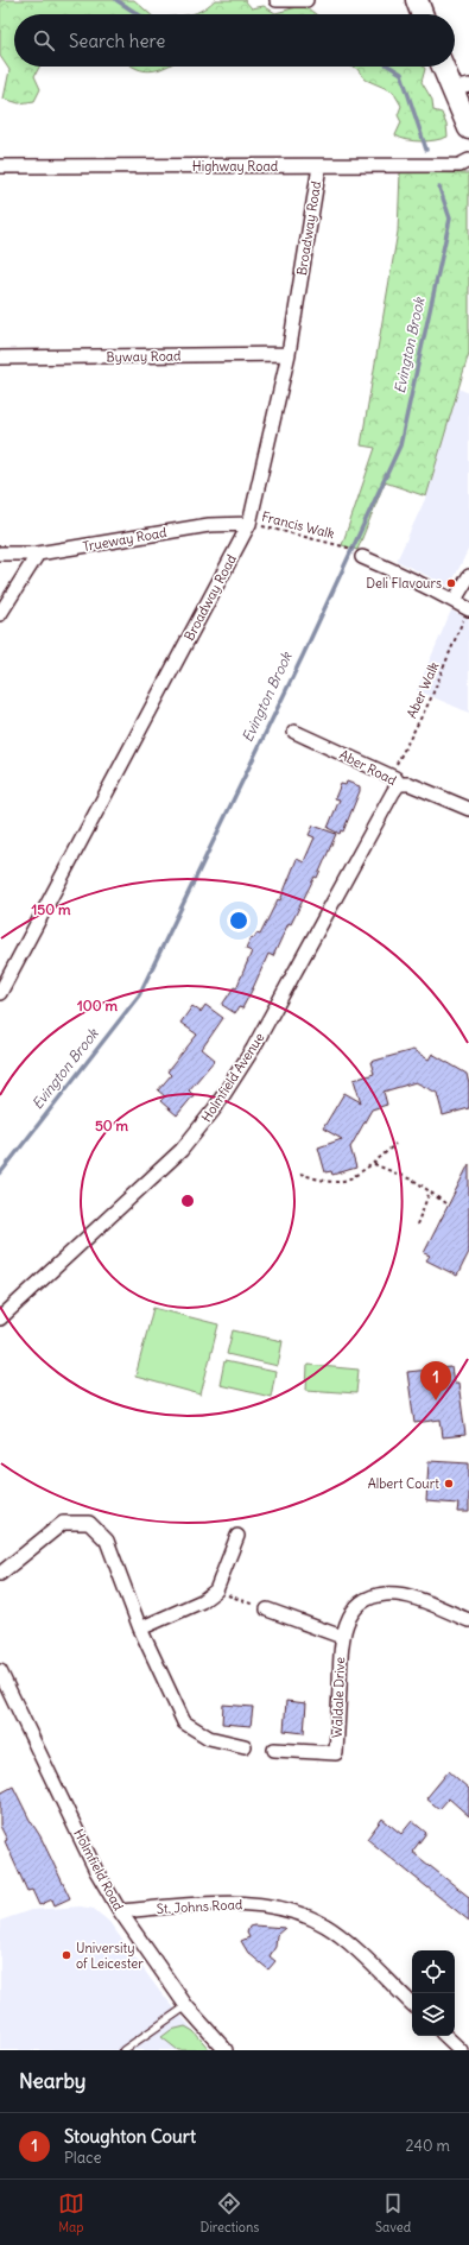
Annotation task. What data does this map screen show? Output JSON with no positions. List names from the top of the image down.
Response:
{
  "streets": {
    "street": [
      "Highway Road",
      "Broadway Road",
      "Byway Road",
      "Trueway Road",
      "Aber Road",
      "Holmfield Avenue",
      "Waldale Drive",
      "Holmfield Road",
      "St. Johns Road"
    ],
    "path": ["Francis Walk", "Aber Walk"]
  },
  "crossings": [
    ["Highway Road", "Broadway Road"],
    ["Broadway Road", "Byway Road"],
    ["Broadway Road", "Francis Walk"],
    ["Broadway Road", "Trueway Road"],
    ["Francis Walk", "Trueway Road"],
    ["Aber Walk", "Aber Road"],
    ["Aber Walk", "Holmfield Avenue"],
    ["Aber Road", "Holmfield Avenue"],
    ["Holmfield Road", "St. Johns Road"]
  ],
  "water": ["Evington Brook"],
  "places": ["Deli Flavours", "Albert Court", "University of Leicester"],
  "page": {
    "search": "Search here",
    "pins": "1",
    "heading": "Nearby",
    "list": [
      {
        "mark": "1",
        "name": "Stoughton Court",
        "note": "Place",
        "value": "240 m"
      }
    ],
    "nav": ["Map", "Directions", "Saved"]
  },
  "rings": ["150 m", "100 m", "50 m"]
}
